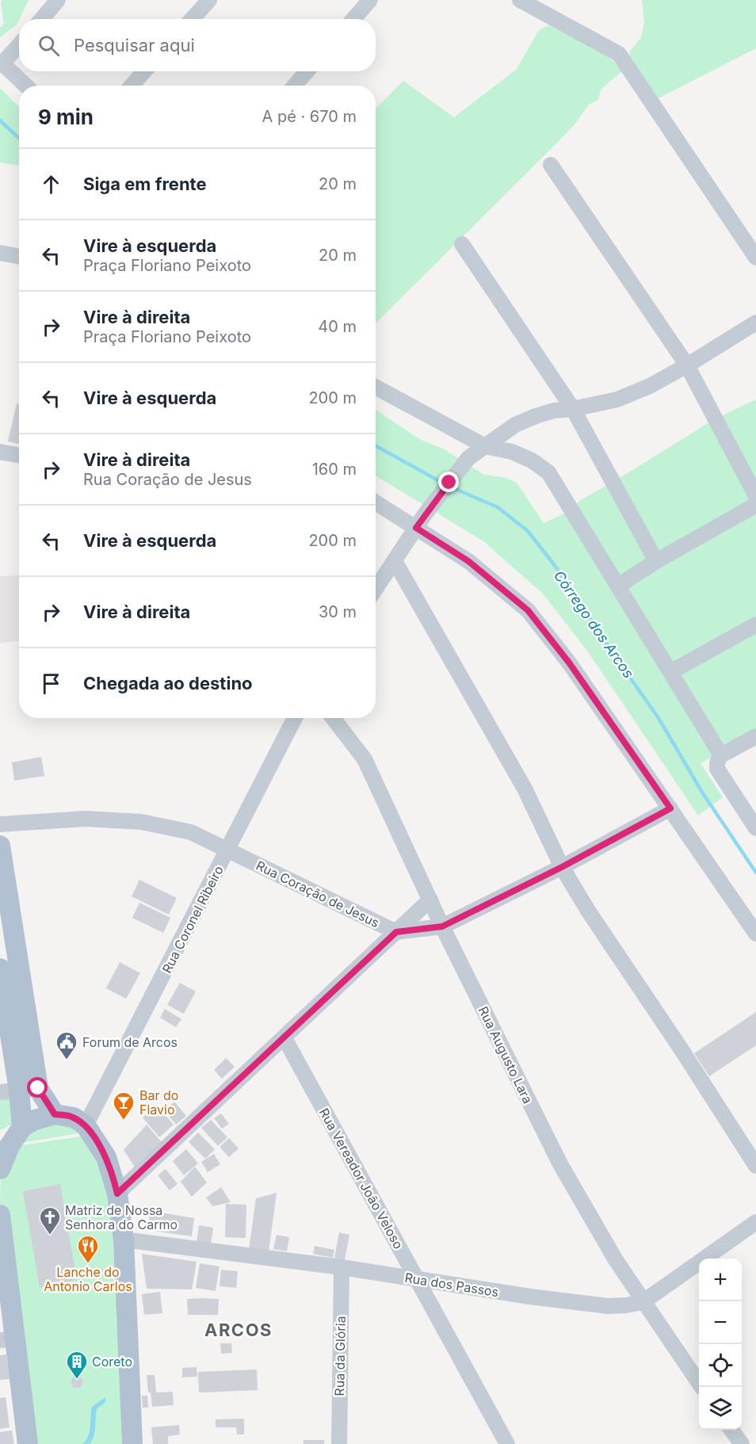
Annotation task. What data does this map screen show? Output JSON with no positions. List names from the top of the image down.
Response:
{
  "streets": {
    "street": [
      "Rua Coração de Jesus",
      "Rua Coronel Ribeiro",
      "Rua Augusto Lara",
      "Rua Vereador João Veloso",
      "Rua dos Passos",
      "Rua da Glória"
    ]
  },
  "crossings": [
    ["Rua Coração de Jesus", "Rua Coronel Ribeiro"],
    ["Rua Coração de Jesus", "Rua Augusto Lara"],
    ["Rua Augusto Lara", "Rua dos Passos"],
    ["Rua Vereador João Veloso", "Rua dos Passos"],
    ["Rua dos Passos", "Rua da Glória"]
  ],
  "districts": ["ARCOS"],
  "water": ["Córrego dos Arcos"],
  "places": {
    "public building": ["Forum de Arcos"],
    "bar": ["Bar do Flavio"],
    "church": ["Matriz de Nossa Senhora do Carmo"],
    "restaurant": ["Lanche do Antonio Carlos"],
    "building": ["Coreto"]
  },
  "page": {
    "search": "Pesquisar aqui",
    "heading": ["9 min", "A pé · 670 m"],
    "list": [
      ["Siga em frente", "20 m"],
      ["Vire à esquerda", "Praça Floriano Peixoto", "20 m"],
      ["Vire à direita", "Praça Floriano Peixoto", "40 m"],
      ["Vire à esquerda", "200 m"],
      ["Vire à direita", "Rua Coração de Jesus", "160 m"],
      ["Vire à esquerda", "200 m"],
      ["Vire à direita", "30 m"],
      "Chegada ao destino"
    ],
    "map_buttons": ["+", "−"]
  }
}
